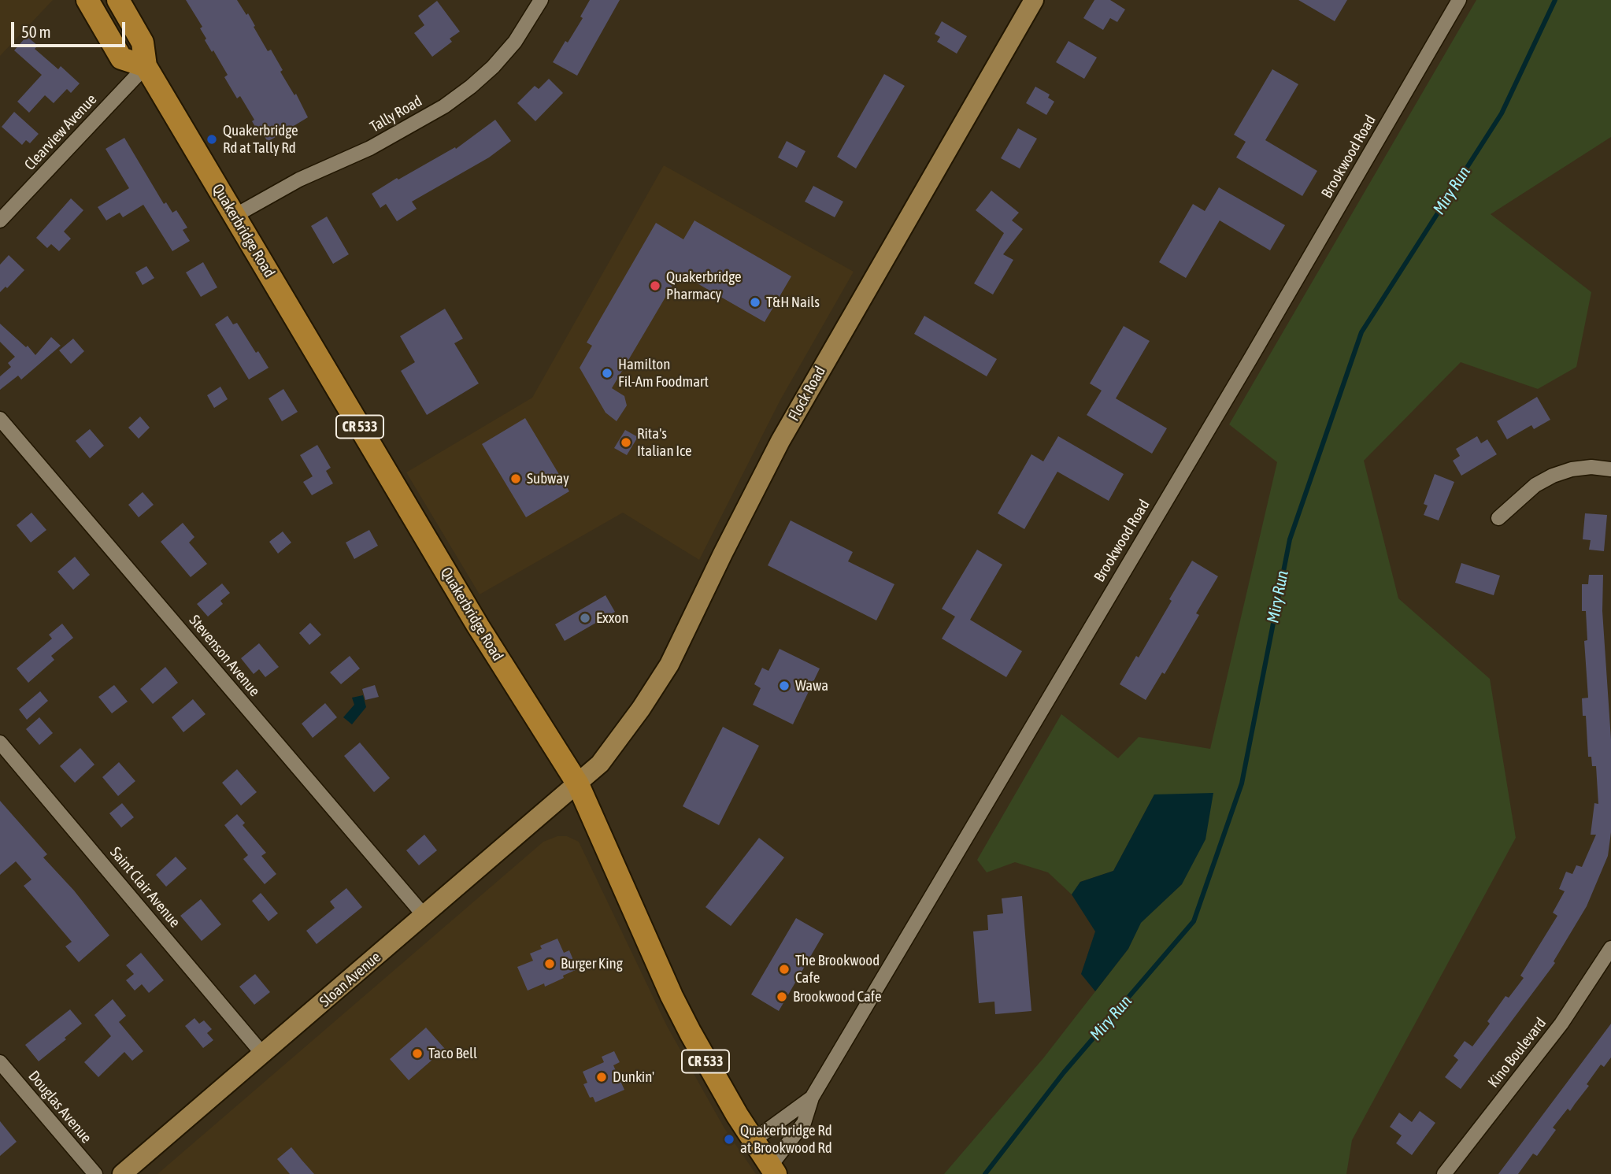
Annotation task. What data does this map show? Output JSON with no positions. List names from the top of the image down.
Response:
{
  "streets": {
    "main road": [
      "Quakerbridge Road",
      "Flock Road",
      "CR 533",
      "Sloan Avenue"
    ],
    "street": [
      "Tally Road",
      "Clearview Avenue",
      "Brookwood Road",
      "Stevenson Avenue",
      "Saint Clair Avenue",
      "Kino Boulevard",
      "Douglas Avenue"
    ]
  },
  "crossings": [
    ["Tally Road", "Quakerbridge Road"],
    ["Clearview Avenue", "Quakerbridge Road"],
    ["Brookwood Road", "Quakerbridge Road"],
    ["Quakerbridge Road", "Flock Road"],
    ["Quakerbridge Road", "Sloan Avenue"],
    ["Flock Road", "Sloan Avenue"],
    ["Stevenson Avenue", "Sloan Avenue"],
    ["Saint Clair Avenue", "Sloan Avenue"]
  ],
  "water": ["Miry Run"],
  "places": [
    "Quakerbridge Rd at Tally Rd",
    "Quakerbridge Pharmacy",
    "T&H Nails",
    "Hamilton Fil-Am Foodmart",
    "Rita's Italian Ice",
    "Subway",
    "Exxon",
    "Wawa",
    "Burger King",
    "The Brookwood Cafe",
    "Brookwood Cafe",
    "Taco Bell",
    "Dunkin'",
    "Quakerbridge Rd at Brookwood Rd"
  ],
  "scale_bar": "50 m"
}
